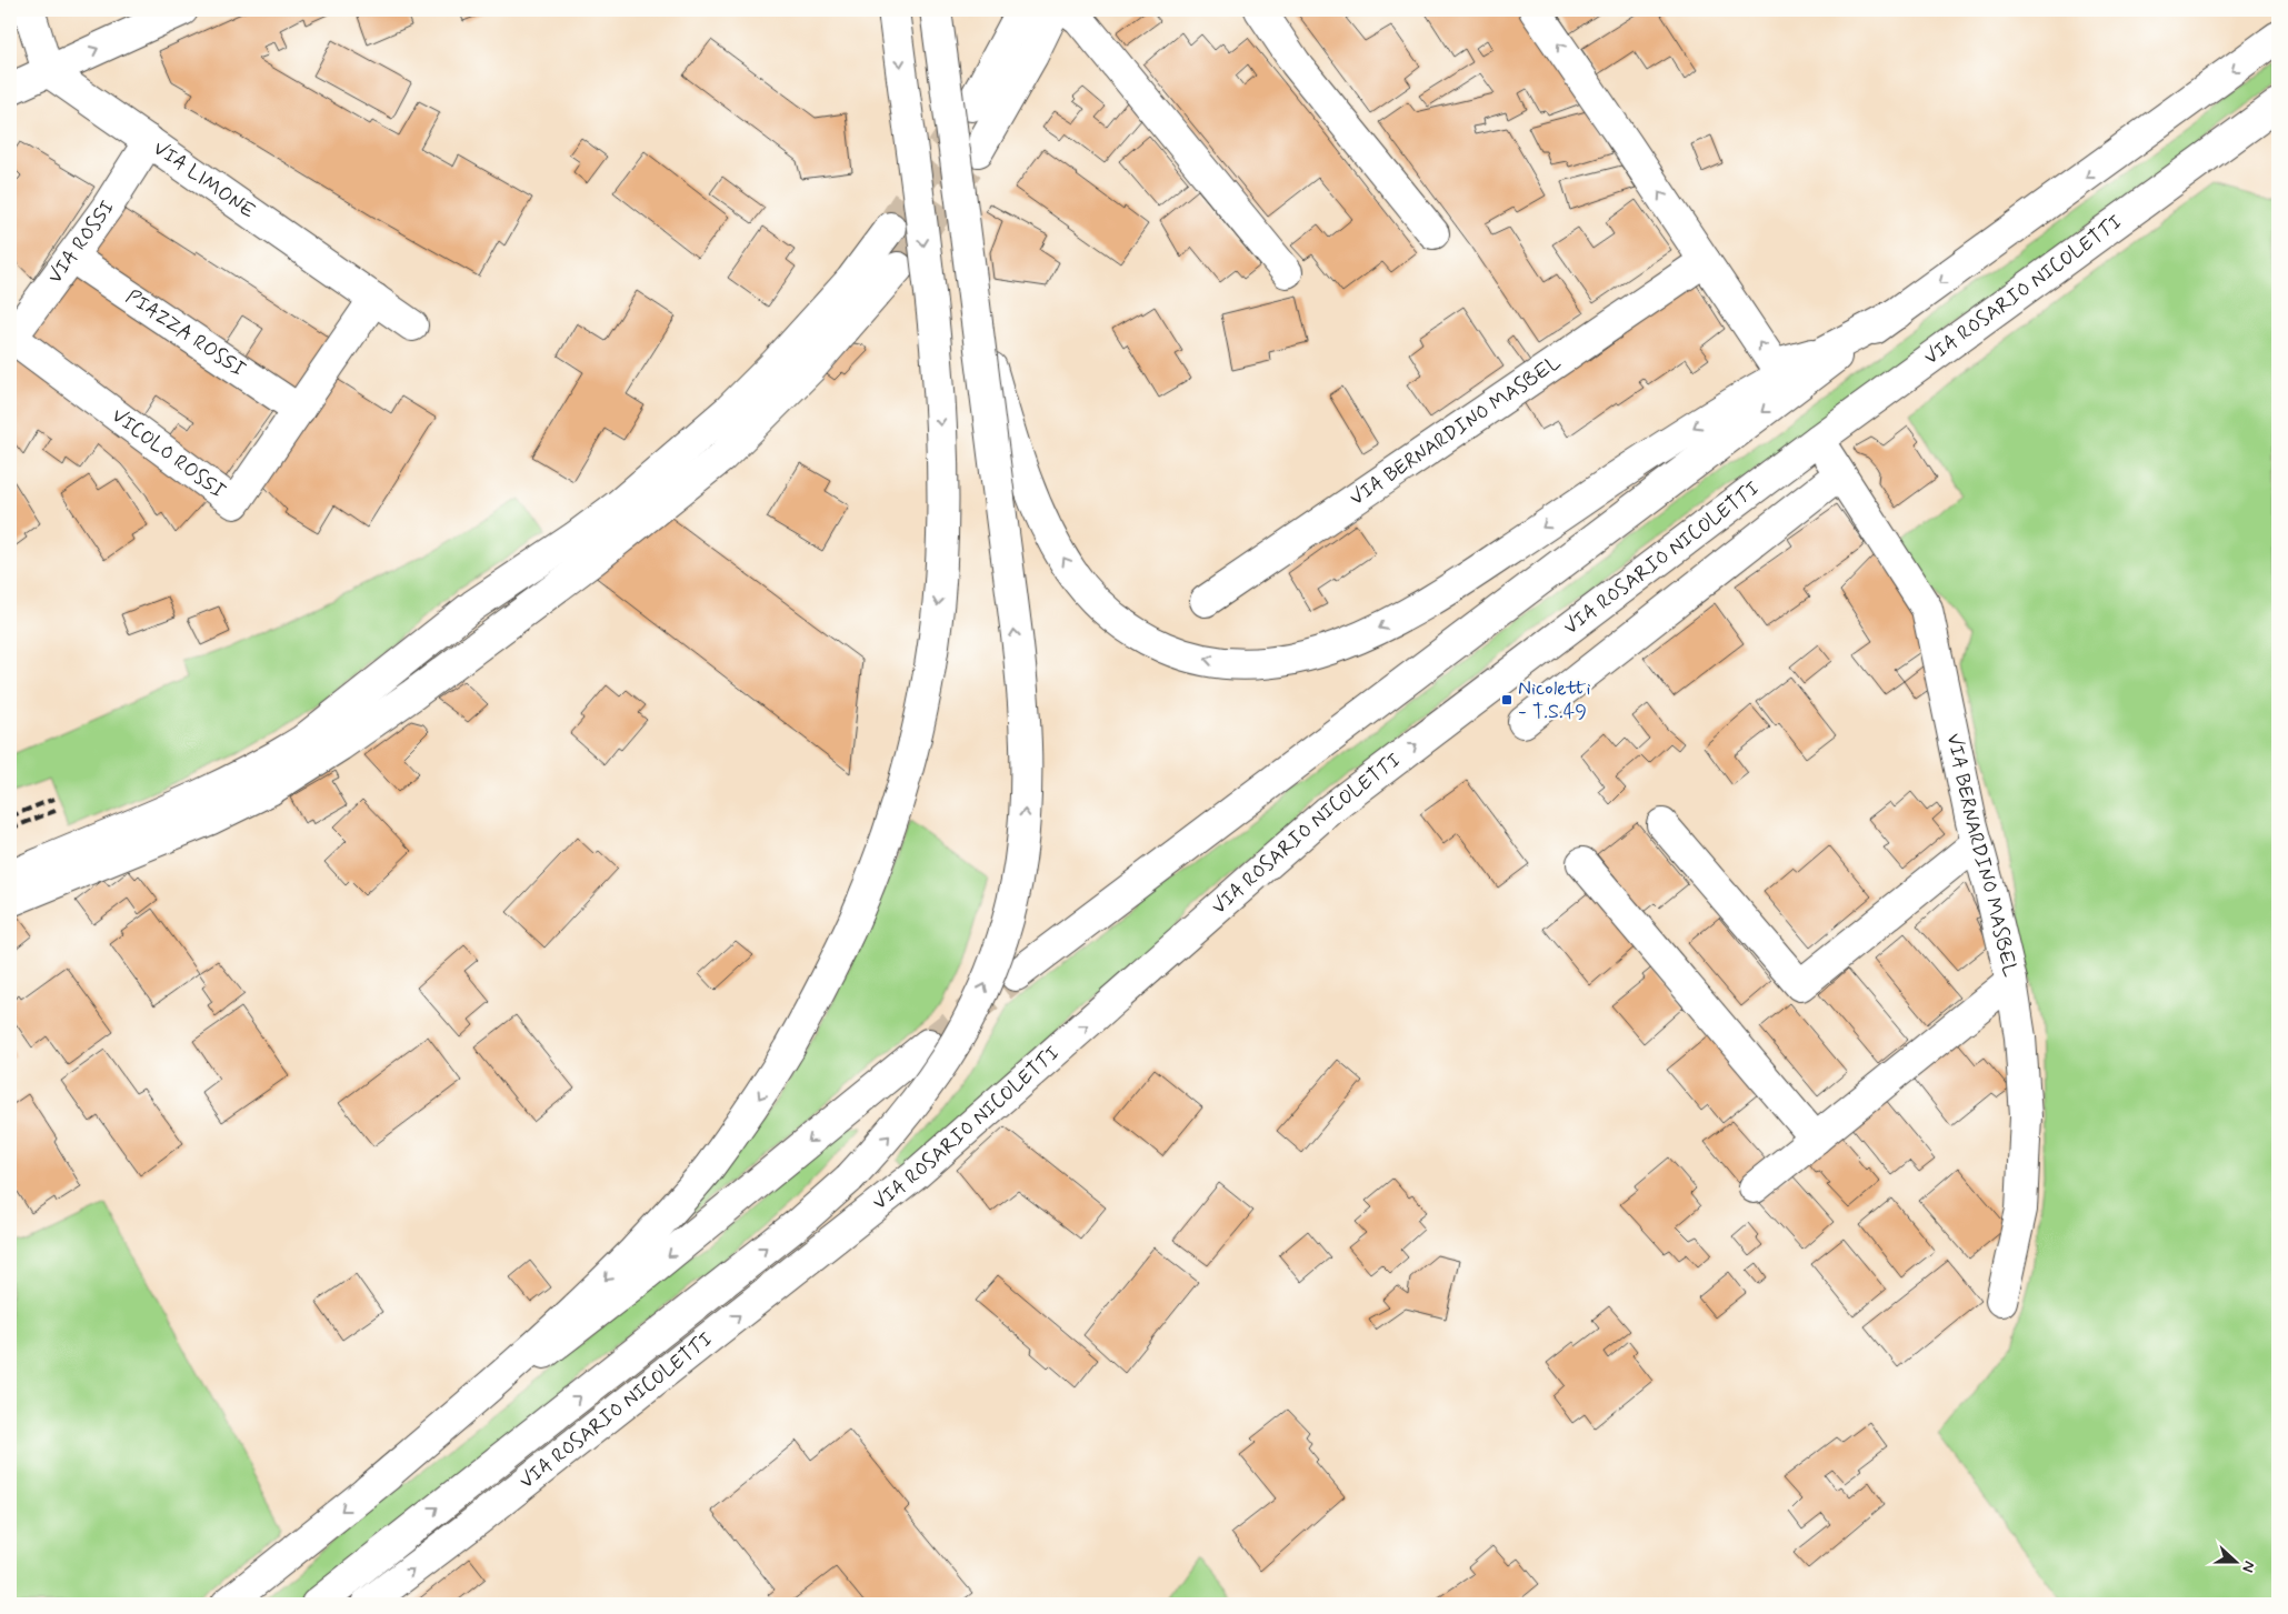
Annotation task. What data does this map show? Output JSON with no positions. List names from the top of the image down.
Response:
{
  "streets": {
    "main road": [
      "VIA LIMONE",
      "VIA ROSSI",
      "VIA ROSARIO NICOLETTI",
      "PIAZZA ROSSI",
      "VIA BERNARDINO MASBEL",
      "VICOLO ROSSI"
    ]
  },
  "crossings": [
    ["VIA LIMONE", "VIA ROSSI"],
    ["VIA ROSSI", "PIAZZA ROSSI"],
    ["VIA ROSSI", "VICOLO ROSSI"],
    ["VIA ROSARIO NICOLETTI", "VIA BERNARDINO MASBEL"],
    ["PIAZZA ROSSI", "VICOLO ROSSI"]
  ],
  "places": {
    "transit": ["Nicoletti - T.S.49"]
  },
  "north": "right"
}
